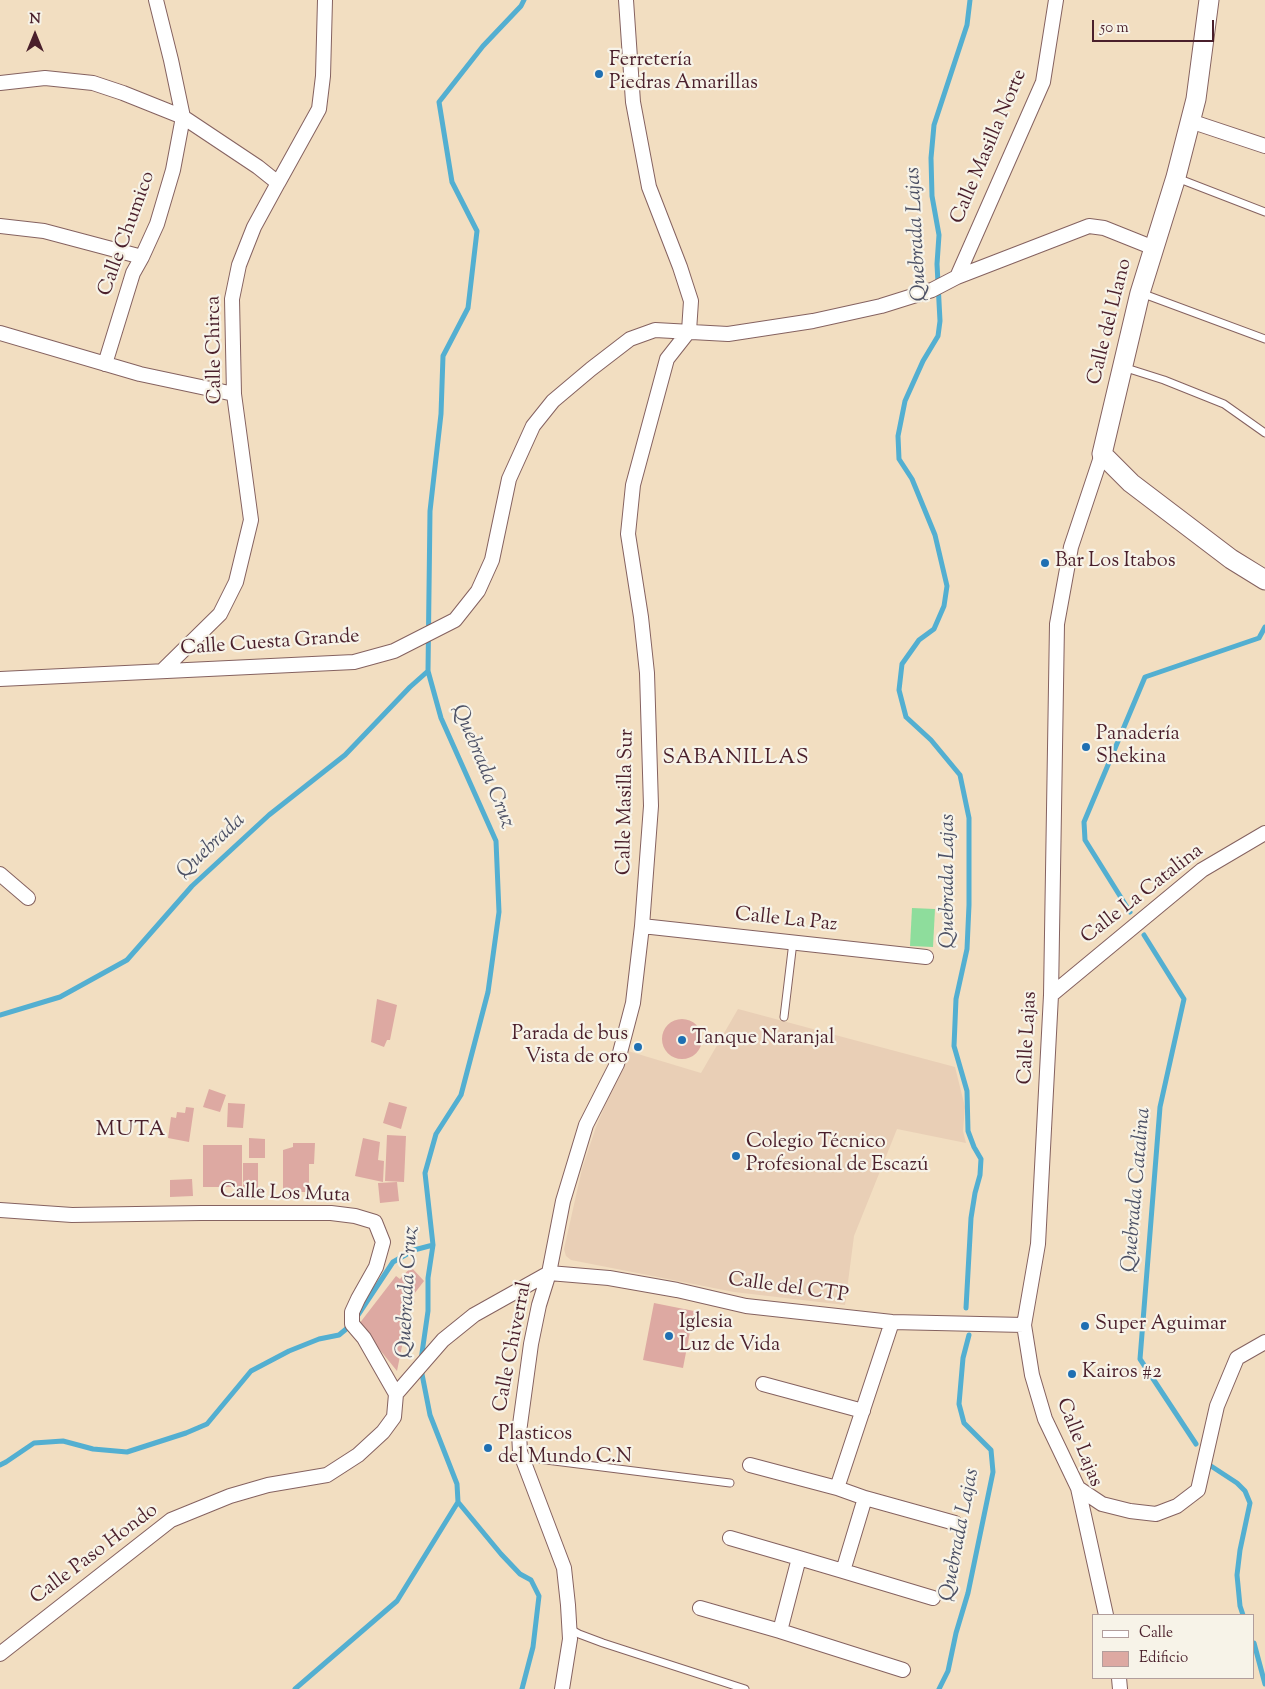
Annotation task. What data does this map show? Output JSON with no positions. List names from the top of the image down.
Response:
{
  "streets": {
    "main road": ["Calle del Llano"],
    "street": [
      "Calle Masilla Norte",
      "Calle Chumico",
      "Calle Chirca",
      "Calle Cuesta Grande",
      "Calle Masilla Sur",
      "Calle La Catalina",
      "Calle La Paz",
      "Calle Lajas",
      "Calle Los Muta",
      "Calle del CTP",
      "Calle Chiverral",
      "Calle Paso Hondo"
    ]
  },
  "crossings": [
    ["Calle Masilla Norte", "Calle Cuesta Grande"],
    ["Calle del Llano", "Calle Cuesta Grande"],
    ["Calle del Llano", "Calle Lajas"],
    ["Calle Chirca", "Calle Cuesta Grande"],
    ["Calle Cuesta Grande", "Calle Masilla Sur"],
    ["Calle Masilla Sur", "Calle La Paz"],
    ["Calle Masilla Sur", "Calle del CTP"],
    ["Calle Masilla Sur", "Calle Chiverral"],
    ["Calle La Catalina", "Calle Lajas"],
    ["Calle Lajas", "Calle del CTP"],
    ["Calle Los Muta", "Calle Paso Hondo"],
    ["Calle del CTP", "Calle Chiverral"]
  ],
  "districts": ["SABANILLAS", "MUTA"],
  "water": [
    "Quebrada Lajas",
    "Quebrada Cruz",
    "Quebrada",
    "Quebrada Catalina"
  ],
  "places": [
    "Ferretería Piedras Amarillas",
    "Bar Los Itabos",
    "Panadería Shekina",
    "Tanque Naranjal",
    "Parada de bus Vista de oro",
    "Colegio Técnico Profesional de Escazú",
    "Super Aguimar",
    "Iglesia Luz de Vida",
    "Kairos #2",
    "Plasticos del Mundo C.N"
  ],
  "legend": ["Calle", "Edificio"],
  "scale_bar": "50 m",
  "north": "top"
}
